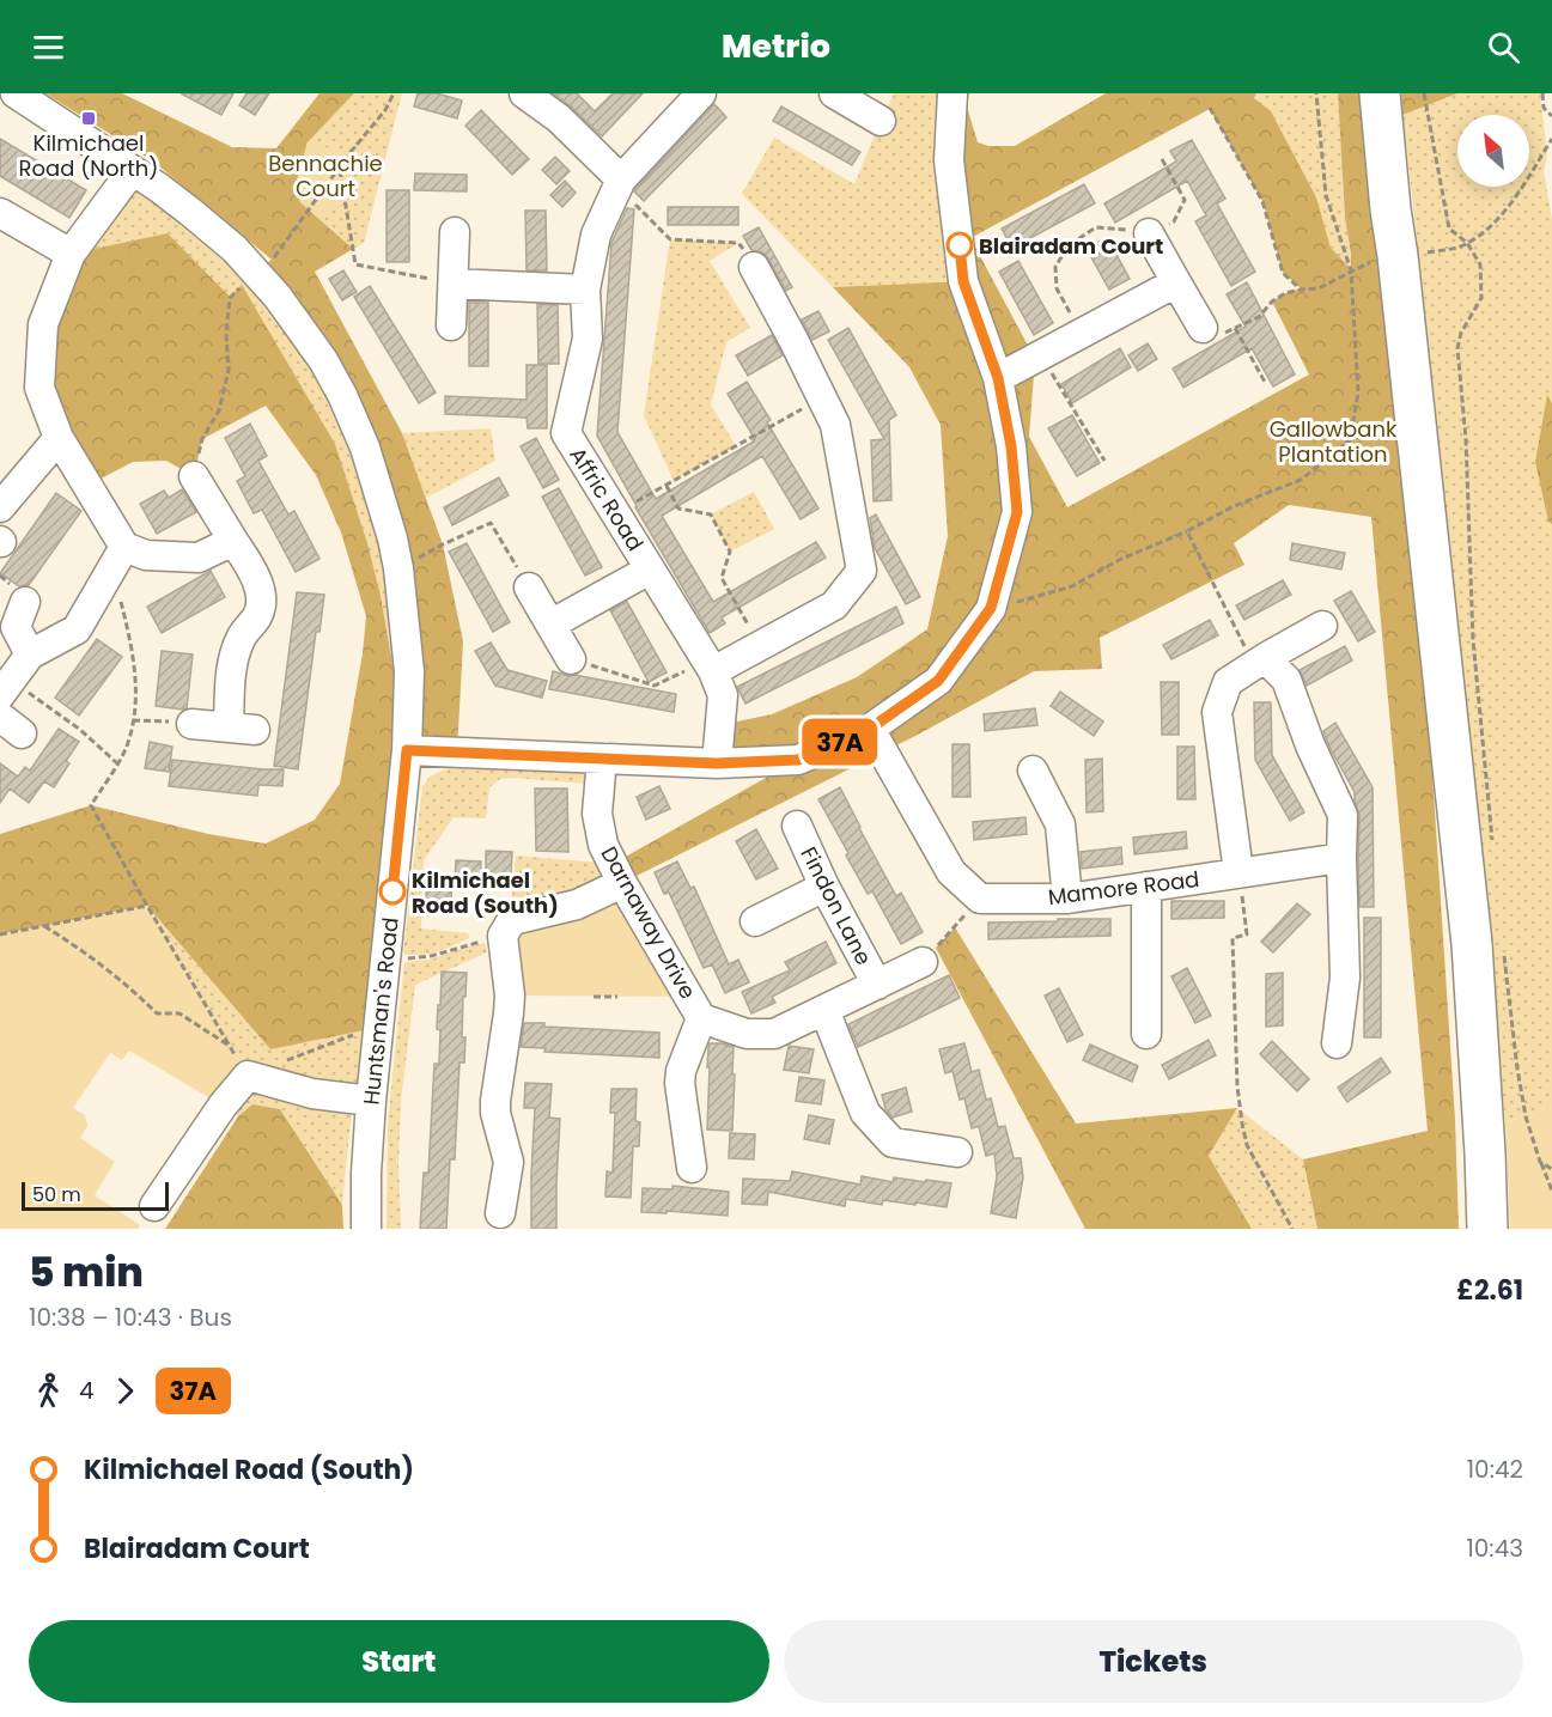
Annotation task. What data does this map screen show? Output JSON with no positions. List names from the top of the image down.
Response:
{
  "streets": {
    "street": [
      "Affric Road",
      "Mamore Road",
      "Findon Lane",
      "Darnaway Drive",
      "Huntsman's Road"
    ]
  },
  "crossings": [
    ["Findon Lane", "Darnaway Drive"]
  ],
  "parks": ["Bennachie Court", "Gallowbank Plantation"],
  "places": {
    "transit": ["Kilmichael Road (North)"],
    "other": ["Blairadam Court", "Kilmichael Road (South)"]
  },
  "lines": ["bus line 37A"],
  "scale_bar": "50 m",
  "north": "top left",
  "page": {
    "header": "Metrio",
    "on_map": "37A",
    "scale": "50 m",
    "heading": ["5 min", "10:38 – 10:43 · Bus", "£2.61"],
    "legs": ["4", "37A"],
    "list": [
      {
        "name": "Kilmichael Road (South)",
        "value": "10:42"
      },
      {
        "name": "Blairadam Court",
        "value": "10:43"
      }
    ],
    "buttons": ["Start", "Tickets"]
  }
}
